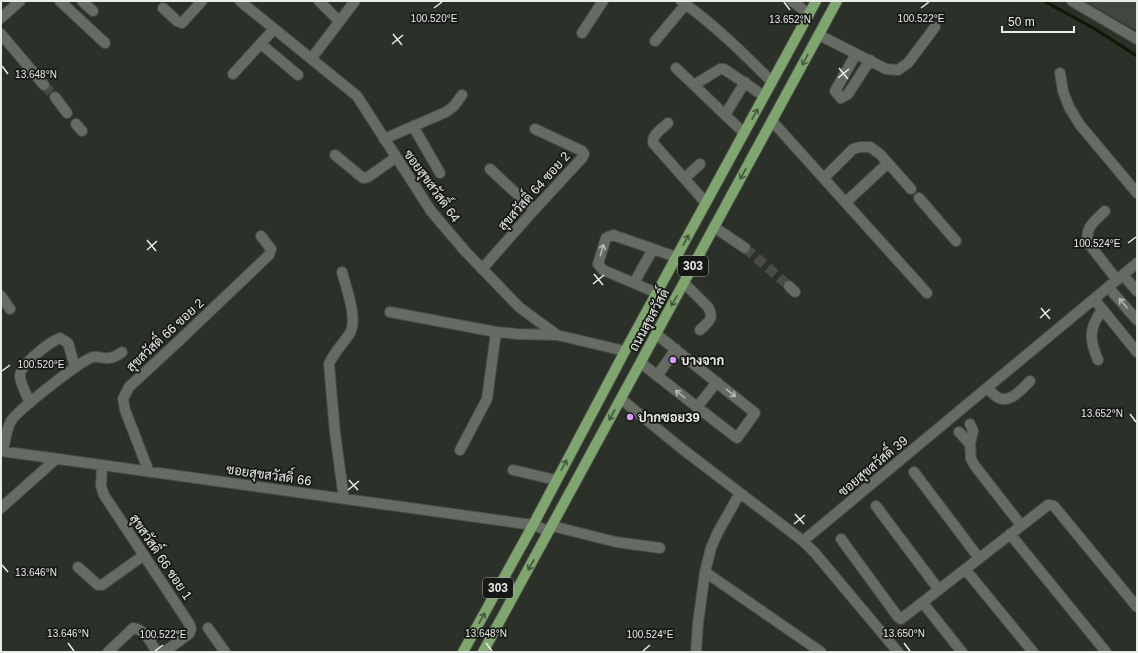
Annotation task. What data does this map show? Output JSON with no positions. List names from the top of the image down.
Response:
{
  "streets": {
    "main road": ["303", "ถนนสุขสวัสดิ์"],
    "street": [
      "ซอยสุขสวัสดิ์ 64",
      "สุขสวัสดิ์ 64 ซอย 2",
      "สุขสวัสดิ์ 66 ซอย 2",
      "ซอยสุขสวัสดิ์ 39",
      "ซอยสุขสวัสดิ์ 66",
      "สุขสวัสดิ์ 66 ซอย 1"
    ]
  },
  "crossings": [
    ["ซอยสุขสวัสดิ์ 64", "สุขสวัสดิ์ 64 ซอย 2"],
    ["ซอยสุขสวัสดิ์ 64", "ถนนสุขสวัสดิ์"],
    ["ถนนสุขสวัสดิ์", "ซอยสุขสวัสดิ์ 66"],
    ["สุขสวัสดิ์ 66 ซอย 2", "ซอยสุขสวัสดิ์ 66"],
    ["ซอยสุขสวัสดิ์ 66", "สุขสวัสดิ์ 66 ซอย 1"]
  ],
  "places": ["บางจาก", "ปากซอย39"],
  "scale_bar": "50 m",
  "coordinates": [
    "100.520°E",
    "100.522°E",
    "13.652°N",
    "13.648°N",
    "100.524°E",
    "13.646°N",
    "13.650°N"
  ]
}
